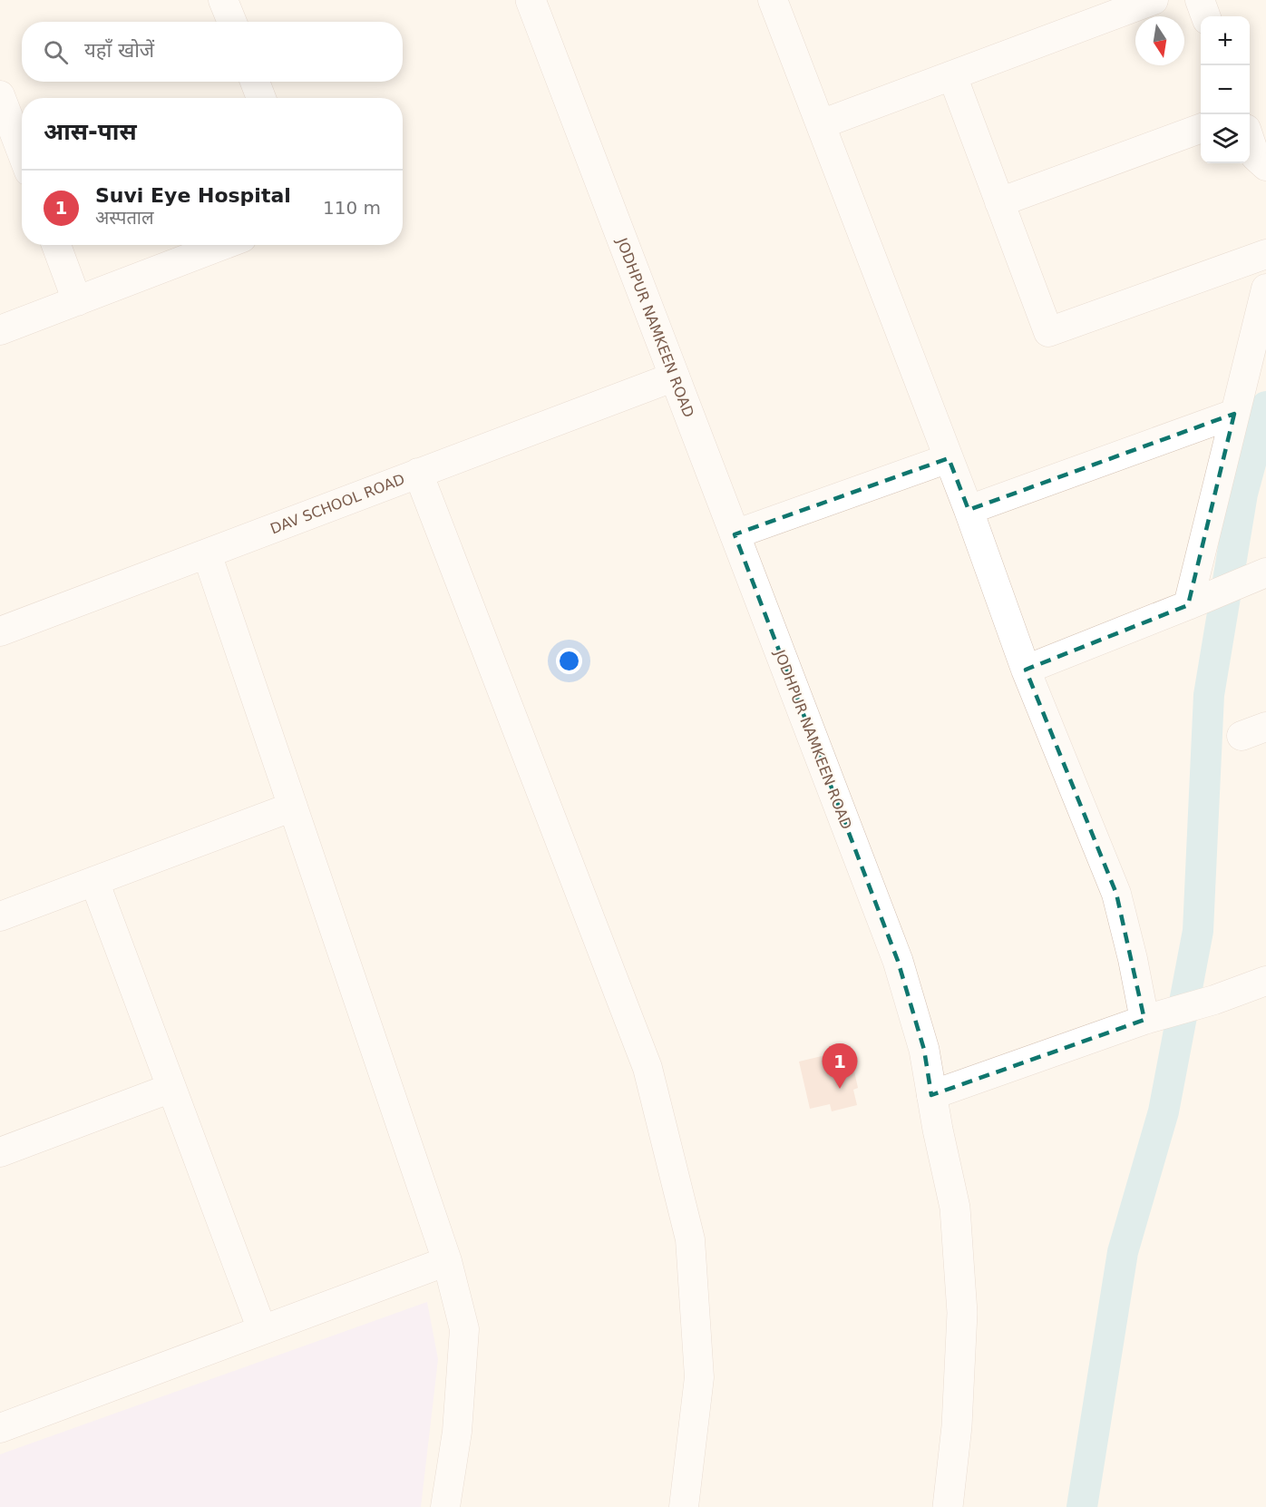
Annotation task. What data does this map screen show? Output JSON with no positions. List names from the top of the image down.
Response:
{
  "streets": {
    "street": ["JODHPUR NAMKEEN ROAD", "DAV SCHOOL ROAD"]
  },
  "crossings": [
    ["JODHPUR NAMKEEN ROAD", "DAV SCHOOL ROAD"]
  ],
  "north": "bottom",
  "page": {
    "map_buttons": ["+", "−"],
    "search": "यहाँ खोजें",
    "heading": "आस-पास",
    "list": [
      {
        "mark": "1",
        "name": "Suvi Eye Hospital",
        "note": "अस्पताल",
        "value": "110 m"
      }
    ],
    "pins": "1"
  }
}
